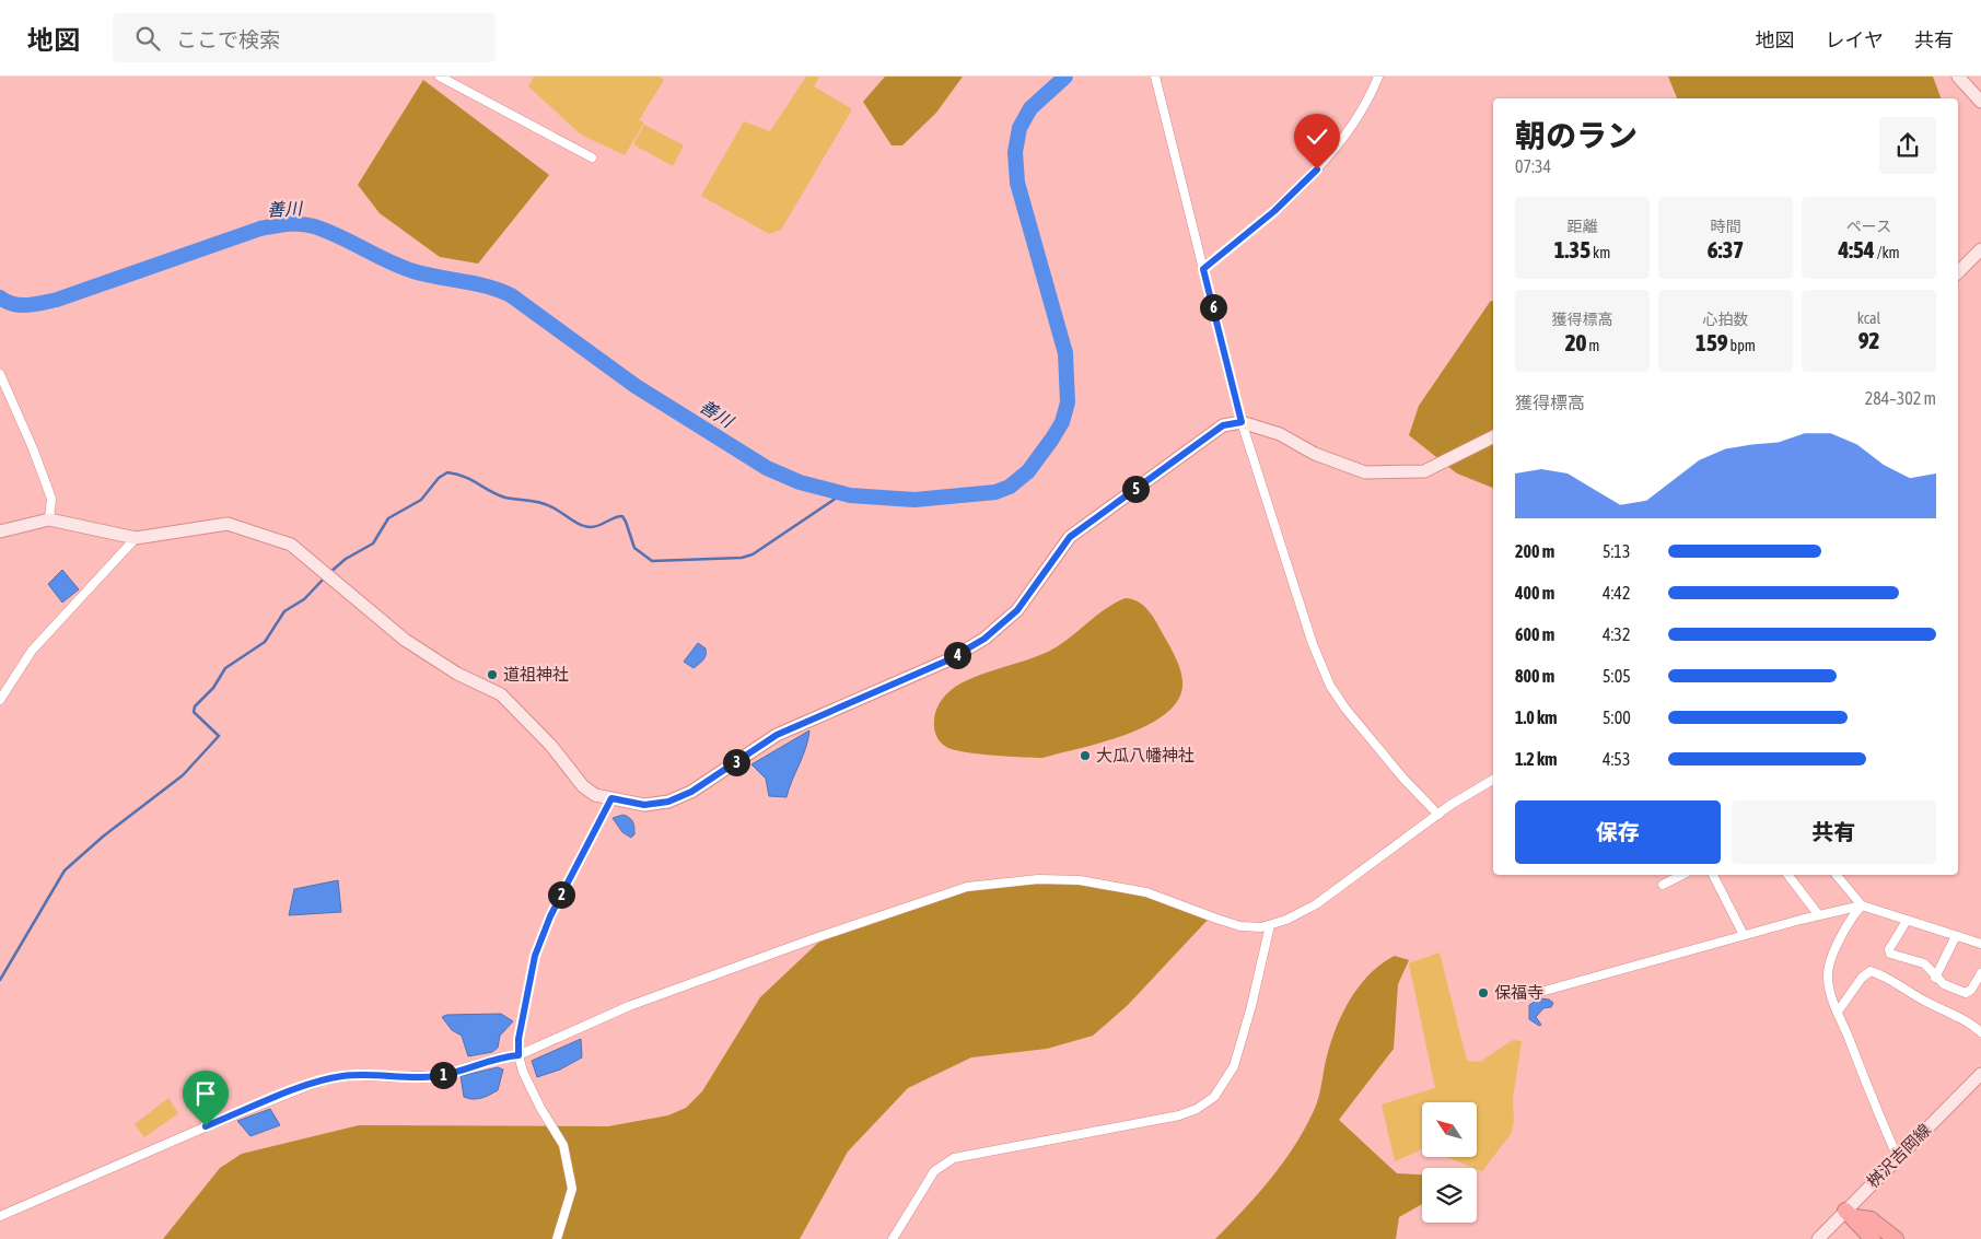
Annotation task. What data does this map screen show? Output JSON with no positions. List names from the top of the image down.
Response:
{
  "streets": {
    "street": ["桝沢吉岡線"]
  },
  "water": ["善川"],
  "places": ["道祖神社", "大瓜八幡神社", "保福寺"],
  "north": "top left",
  "page": {
    "header": "地図",
    "search": "ここで検索",
    "nav": ["地図", "レイヤ", "共有"],
    "heading": ["朝のラン", "07:34"],
    "stats": [
      ["距離", "1.35 km"],
      ["時間", "6:37"],
      ["ペース", "4:54 /km"],
      ["獲得標高", "20 m"],
      ["心拍数", "159 bpm"],
      ["kcal", "92"]
    ],
    "pins": [
      "6",
      "5",
      "4",
      "3",
      "2",
      "1"
    ],
    "chart": ["獲得標高", "284–302 m"],
    "list": [
      {
        "name": "200 m",
        "note": "5:13"
      },
      {
        "name": "400 m",
        "note": "4:42"
      },
      {
        "name": "600 m",
        "note": "4:32"
      },
      {
        "name": "800 m",
        "note": "5:05"
      },
      {
        "name": "1.0 km",
        "note": "5:00"
      },
      {
        "name": "1.2 km",
        "note": "4:53"
      }
    ],
    "buttons": ["保存", "共有"]
  }
}
